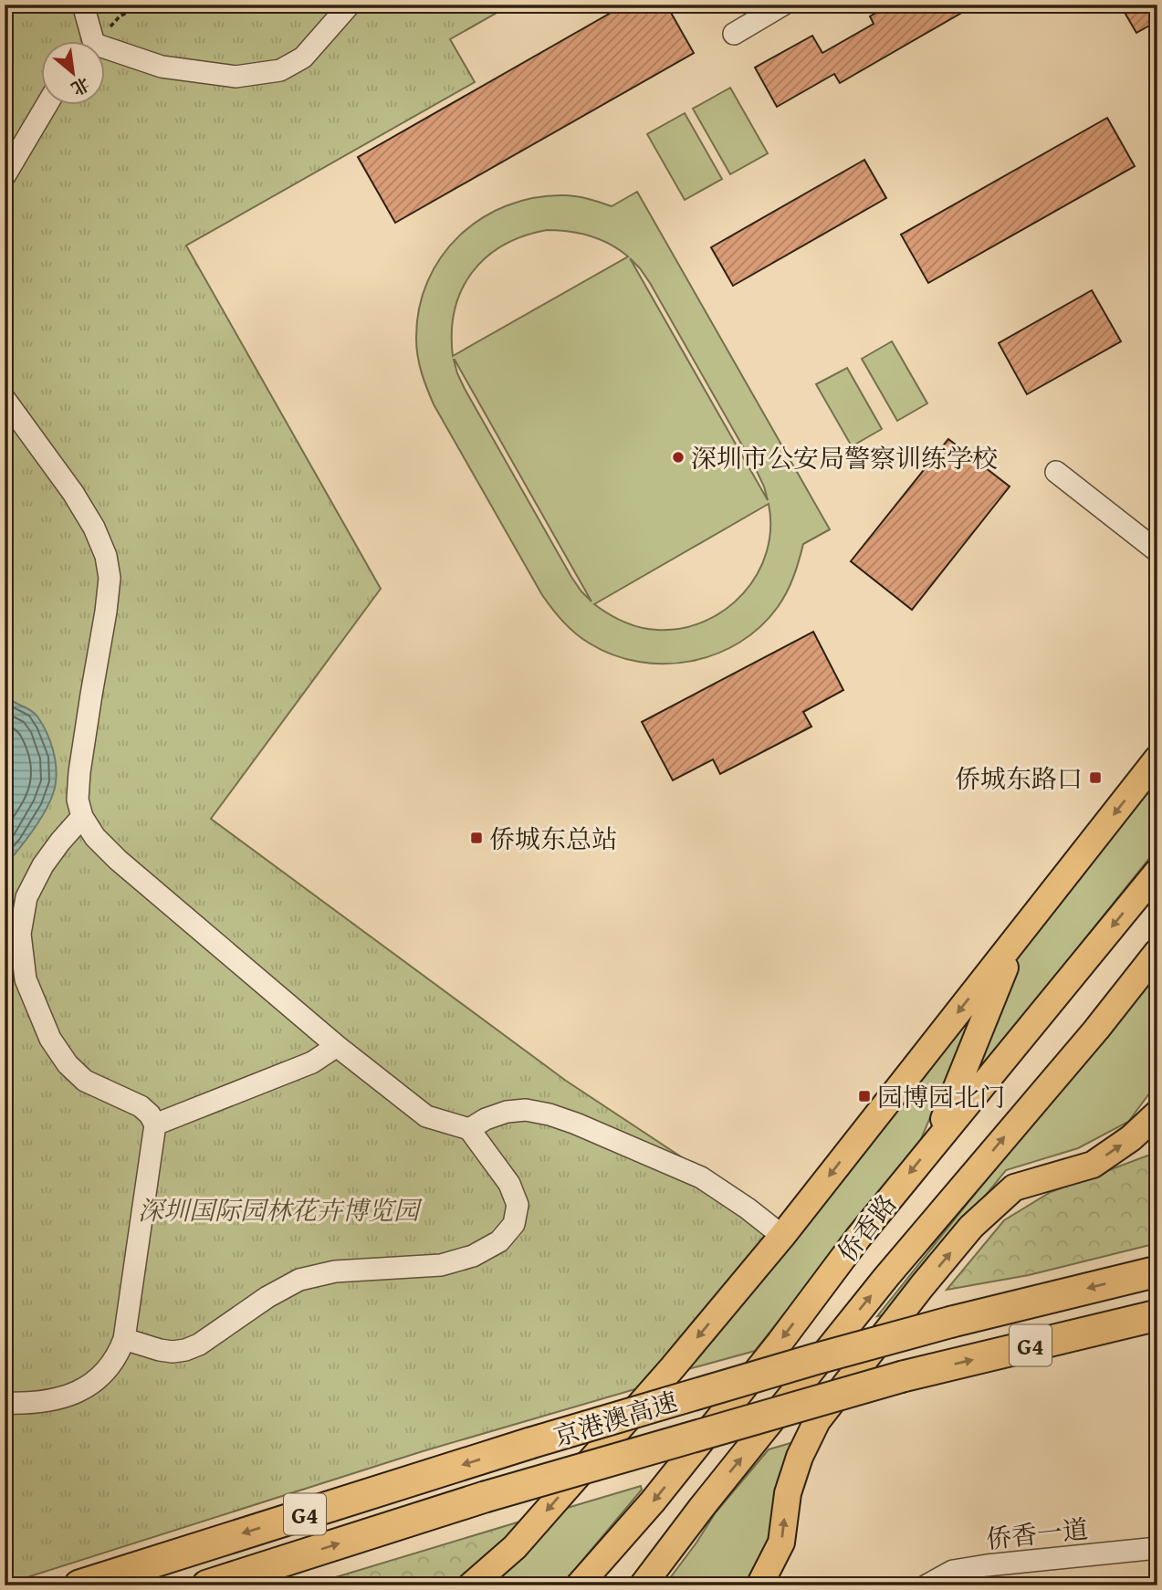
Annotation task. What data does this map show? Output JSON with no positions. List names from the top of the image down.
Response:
{
  "streets": {
    "highway": ["G4", "京港澳高速"],
    "main road": ["侨香路"],
    "street": ["侨香一道"]
  },
  "parks": ["深圳国际园林花卉博览园"],
  "places": {
    "other": ["深圳市公安局警察训练学校"],
    "transit": ["侨城东路口", "侨城东总站", "园博园北门"]
  },
  "north": "bottom right"
}
